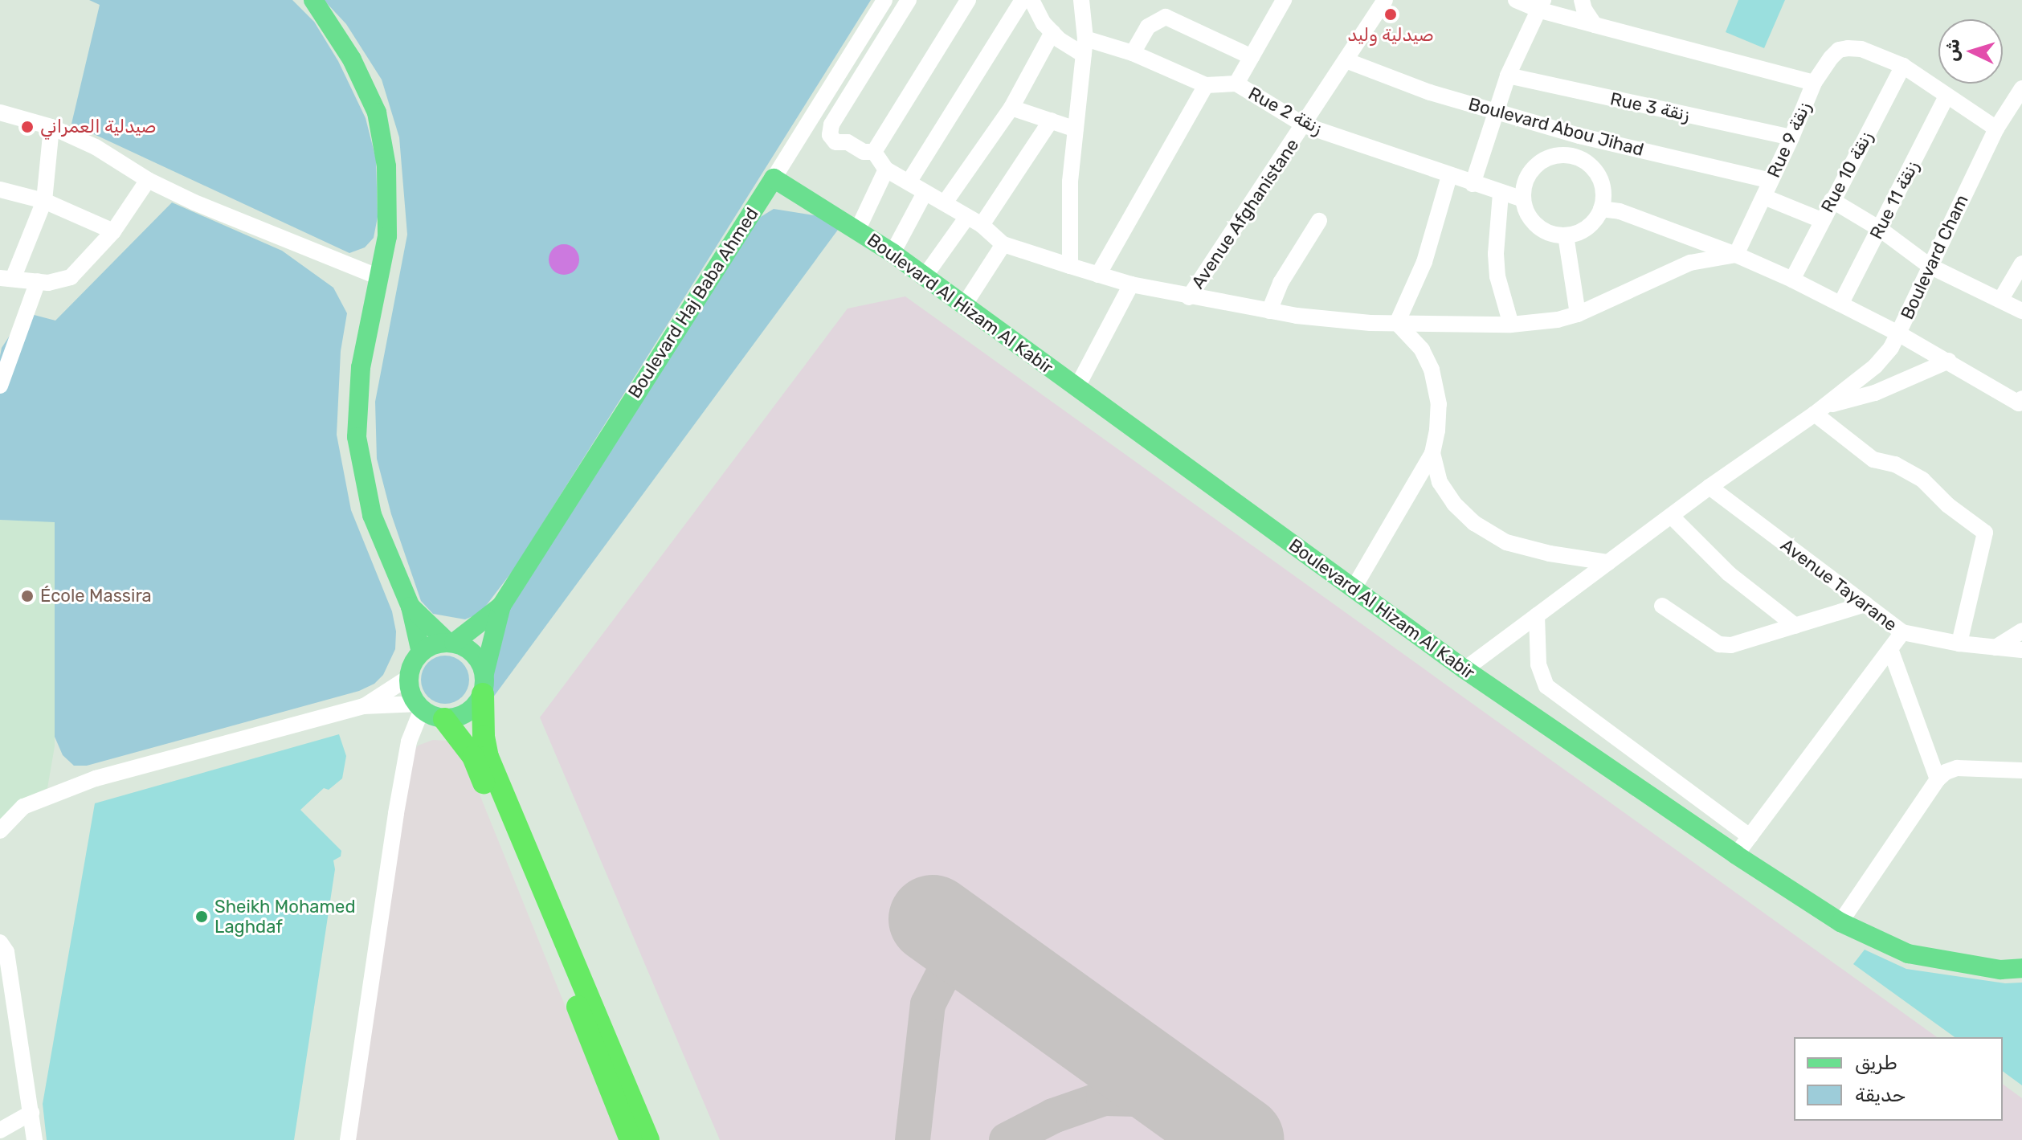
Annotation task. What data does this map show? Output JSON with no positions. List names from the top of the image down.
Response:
{
  "streets": {
    "main road": ["Boulevard Haj Baba Ahmed", "Boulevard Al Hizam Al Kabir"],
    "street": [
      "Rue 3 زنقة",
      "Rue 2 زنقة",
      "Boulevard Abou Jihad",
      "Rue 9 زنقة",
      "Rue 10 زنقة",
      "Rue 11 زنقة",
      "Avenue Afghanistane",
      "Boulevard Cham",
      "Avenue Tayarane"
    ]
  },
  "crossings": [
    ["Rue 3 زنقة", "Rue 9 زنقة"],
    ["Rue 2 زنقة", "Avenue Afghanistane"],
    ["Boulevard Abou Jihad", "Rue 9 زنقة"],
    ["Boulevard Abou Jihad", "Avenue Afghanistane"],
    ["Rue 9 زنقة", "Rue 10 زنقة"],
    ["Boulevard Haj Baba Ahmed", "Boulevard Al Hizam Al Kabir"]
  ],
  "places": [
    "صيدلية وليد",
    "صيدلية العمراني",
    "École Massira",
    "Sheikh Mohamed Laghdaf"
  ],
  "legend": ["طريق", "حديقة"],
  "north": "left"
}
